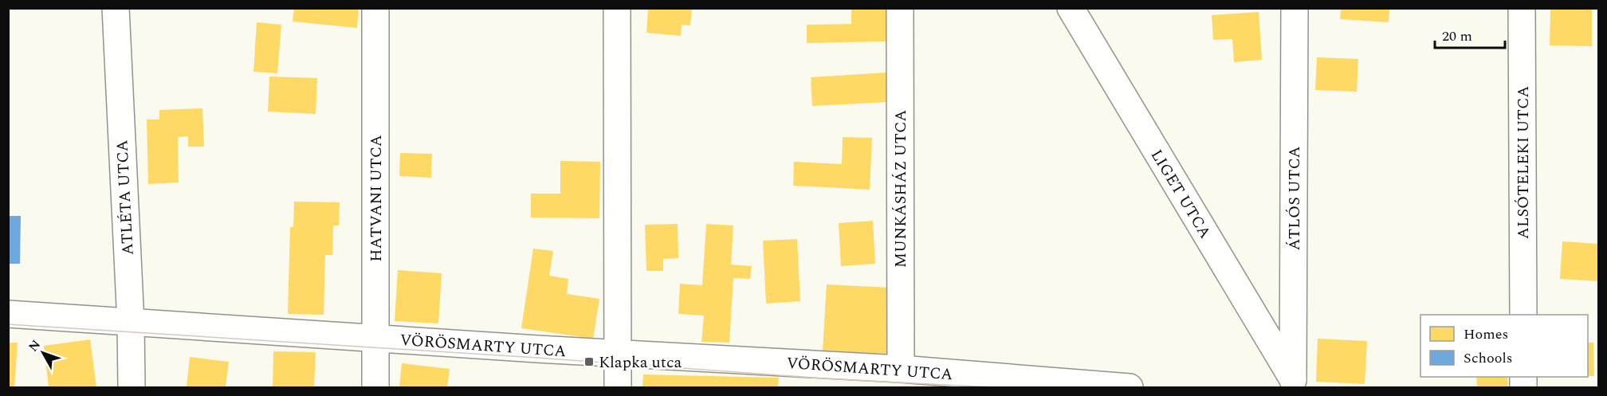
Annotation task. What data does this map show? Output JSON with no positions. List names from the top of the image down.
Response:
{
  "streets": {
    "street": [
      "ALSÓTELEKI UTCA",
      "MUNKÁSHÁZ UTCA",
      "LIGET UTCA",
      "ATLÉTA UTCA",
      "HATVANI UTCA",
      "ÁTLÓS UTCA",
      "VÖRÖSMARTY UTCA"
    ]
  },
  "crossings": [
    ["MUNKÁSHÁZ UTCA", "VÖRÖSMARTY UTCA"],
    ["LIGET UTCA", "ÁTLÓS UTCA"],
    ["ATLÉTA UTCA", "VÖRÖSMARTY UTCA"],
    ["HATVANI UTCA", "VÖRÖSMARTY UTCA"]
  ],
  "places": {
    "transit": ["Klapka utca"]
  },
  "legend": ["Homes", "Schools"],
  "scale_bar": "20 m",
  "north": "top left"
}
